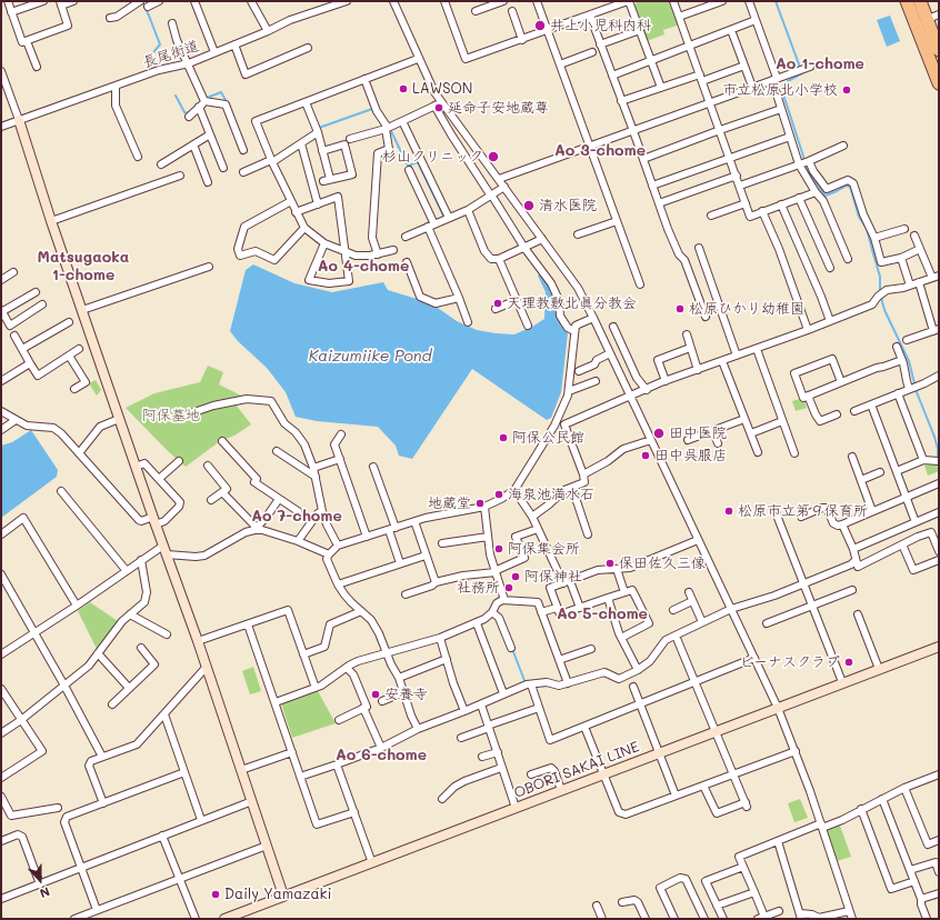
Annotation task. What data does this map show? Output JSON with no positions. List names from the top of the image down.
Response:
{
  "streets": {
    "street": ["長尾街道", "OBORI SAKAI LINE"]
  },
  "districts": [
    "Ao 1-chome",
    "Ao 3-chome",
    "Matsugaoka 1-chome",
    "Ao 4-chome",
    "Ao 7-chome",
    "Ao 5-chome",
    "Ao 6-chome"
  ],
  "water": ["Kaizumiike Pond"],
  "parks": ["阿保墓地"],
  "places": [
    "井上小児科内科",
    "LAWSON",
    "市立松原北小学校",
    "延命子安地蔵尊",
    "杉山クリニック",
    "清水医院",
    "天理教敷北眞分教会",
    "松原ひかり幼稚園",
    "田中医院",
    "阿保公民館",
    "田中呉服店",
    "海泉池満水石",
    "地蔵堂",
    "松原市立第９保育所",
    "阿保集会所",
    "保田佐久三像",
    "阿保神社",
    "社務所",
    "ビーナスクラブ",
    "安養寺",
    "Daily Yamazaki"
  ],
  "north": "bottom"
}
